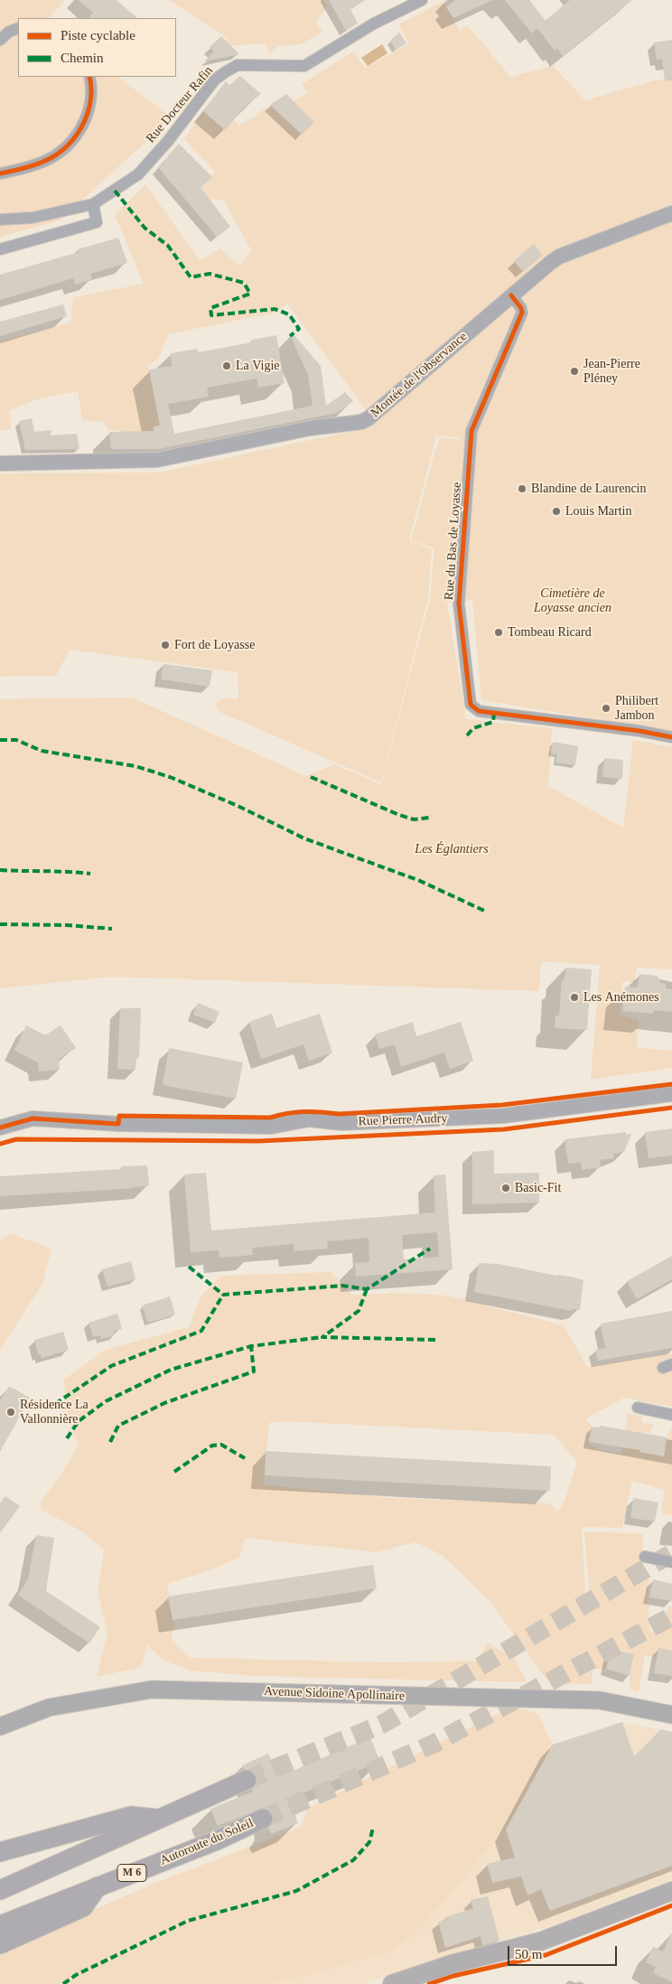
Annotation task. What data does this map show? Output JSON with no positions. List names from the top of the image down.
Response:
{
  "streets": {
    "highway": ["Autoroute du Soleil", "M 6"],
    "main road": ["Avenue Sidoine Apollinaire"],
    "street": [
      "Rue Docteur Rafin",
      "Montée de l'Observance",
      "Rue du Bas de Loyasse",
      "Rue Pierre Audry"
    ]
  },
  "crossings": [
    ["Montée de l'Observance", "Rue du Bas de Loyasse"]
  ],
  "parks": ["Cimetière de Loyasse ancien", "Les Églantiers"],
  "places": [
    "La Vigie",
    "Jean-Pierre Pléney",
    "Blandine de Laurencin",
    "Louis Martin",
    "Tombeau Ricard",
    "Fort de Loyasse",
    "Philibert Jambon",
    "Les Anémones",
    "Basic-Fit",
    "Résidence La Vallonnière"
  ],
  "legend": ["Piste cyclable", "Chemin"],
  "scale_bar": "50 m"
}
